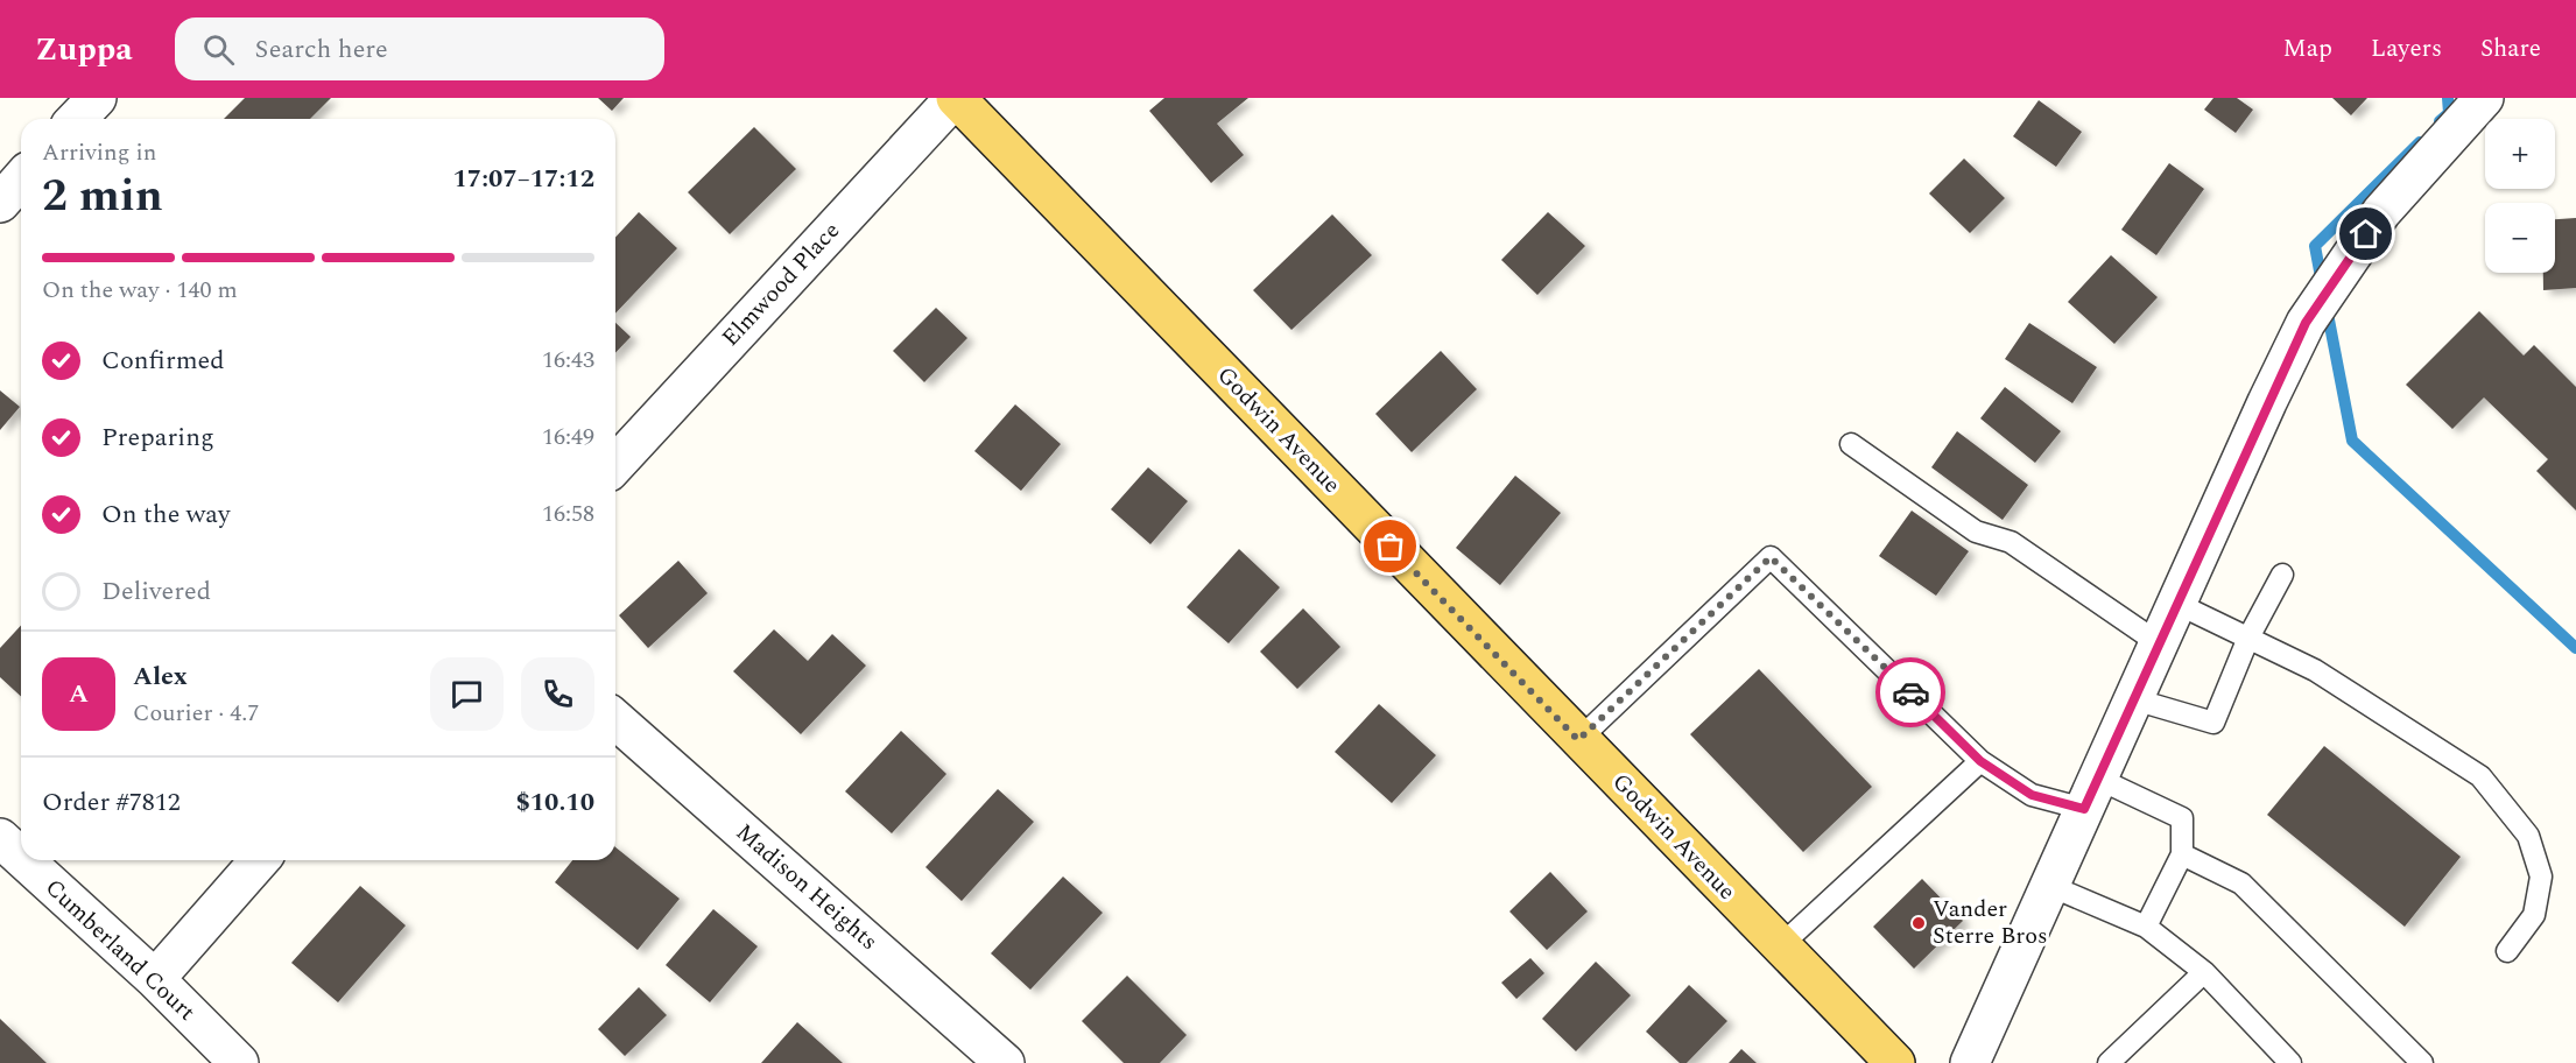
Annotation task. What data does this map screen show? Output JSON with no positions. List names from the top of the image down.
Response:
{
  "streets": {
    "main road": ["Godwin Avenue"],
    "street": ["Elmwood Place", "Madison Heights", "Cumberland Court"]
  },
  "crossings": [
    ["Elmwood Place", "Godwin Avenue"]
  ],
  "places": ["Vander Sterre Bros"],
  "page": {
    "header": "Zuppa",
    "search": "Search here",
    "nav": ["Map", "Layers", "Share"],
    "map_buttons": ["+", "−"],
    "heading": ["2 min", "Arriving in", "17:07–17:12"],
    "panel": [
      "Alex",
      "Courier · 4.7",
      "Order #7812",
      "$10.10"
    ],
    "bar": "On the way · 140 m",
    "list": [
      ["Confirmed", "16:43"],
      ["Preparing", "16:49"],
      ["On the way", "16:58"],
      "Delivered"
    ],
    "round": "A"
  }
}
